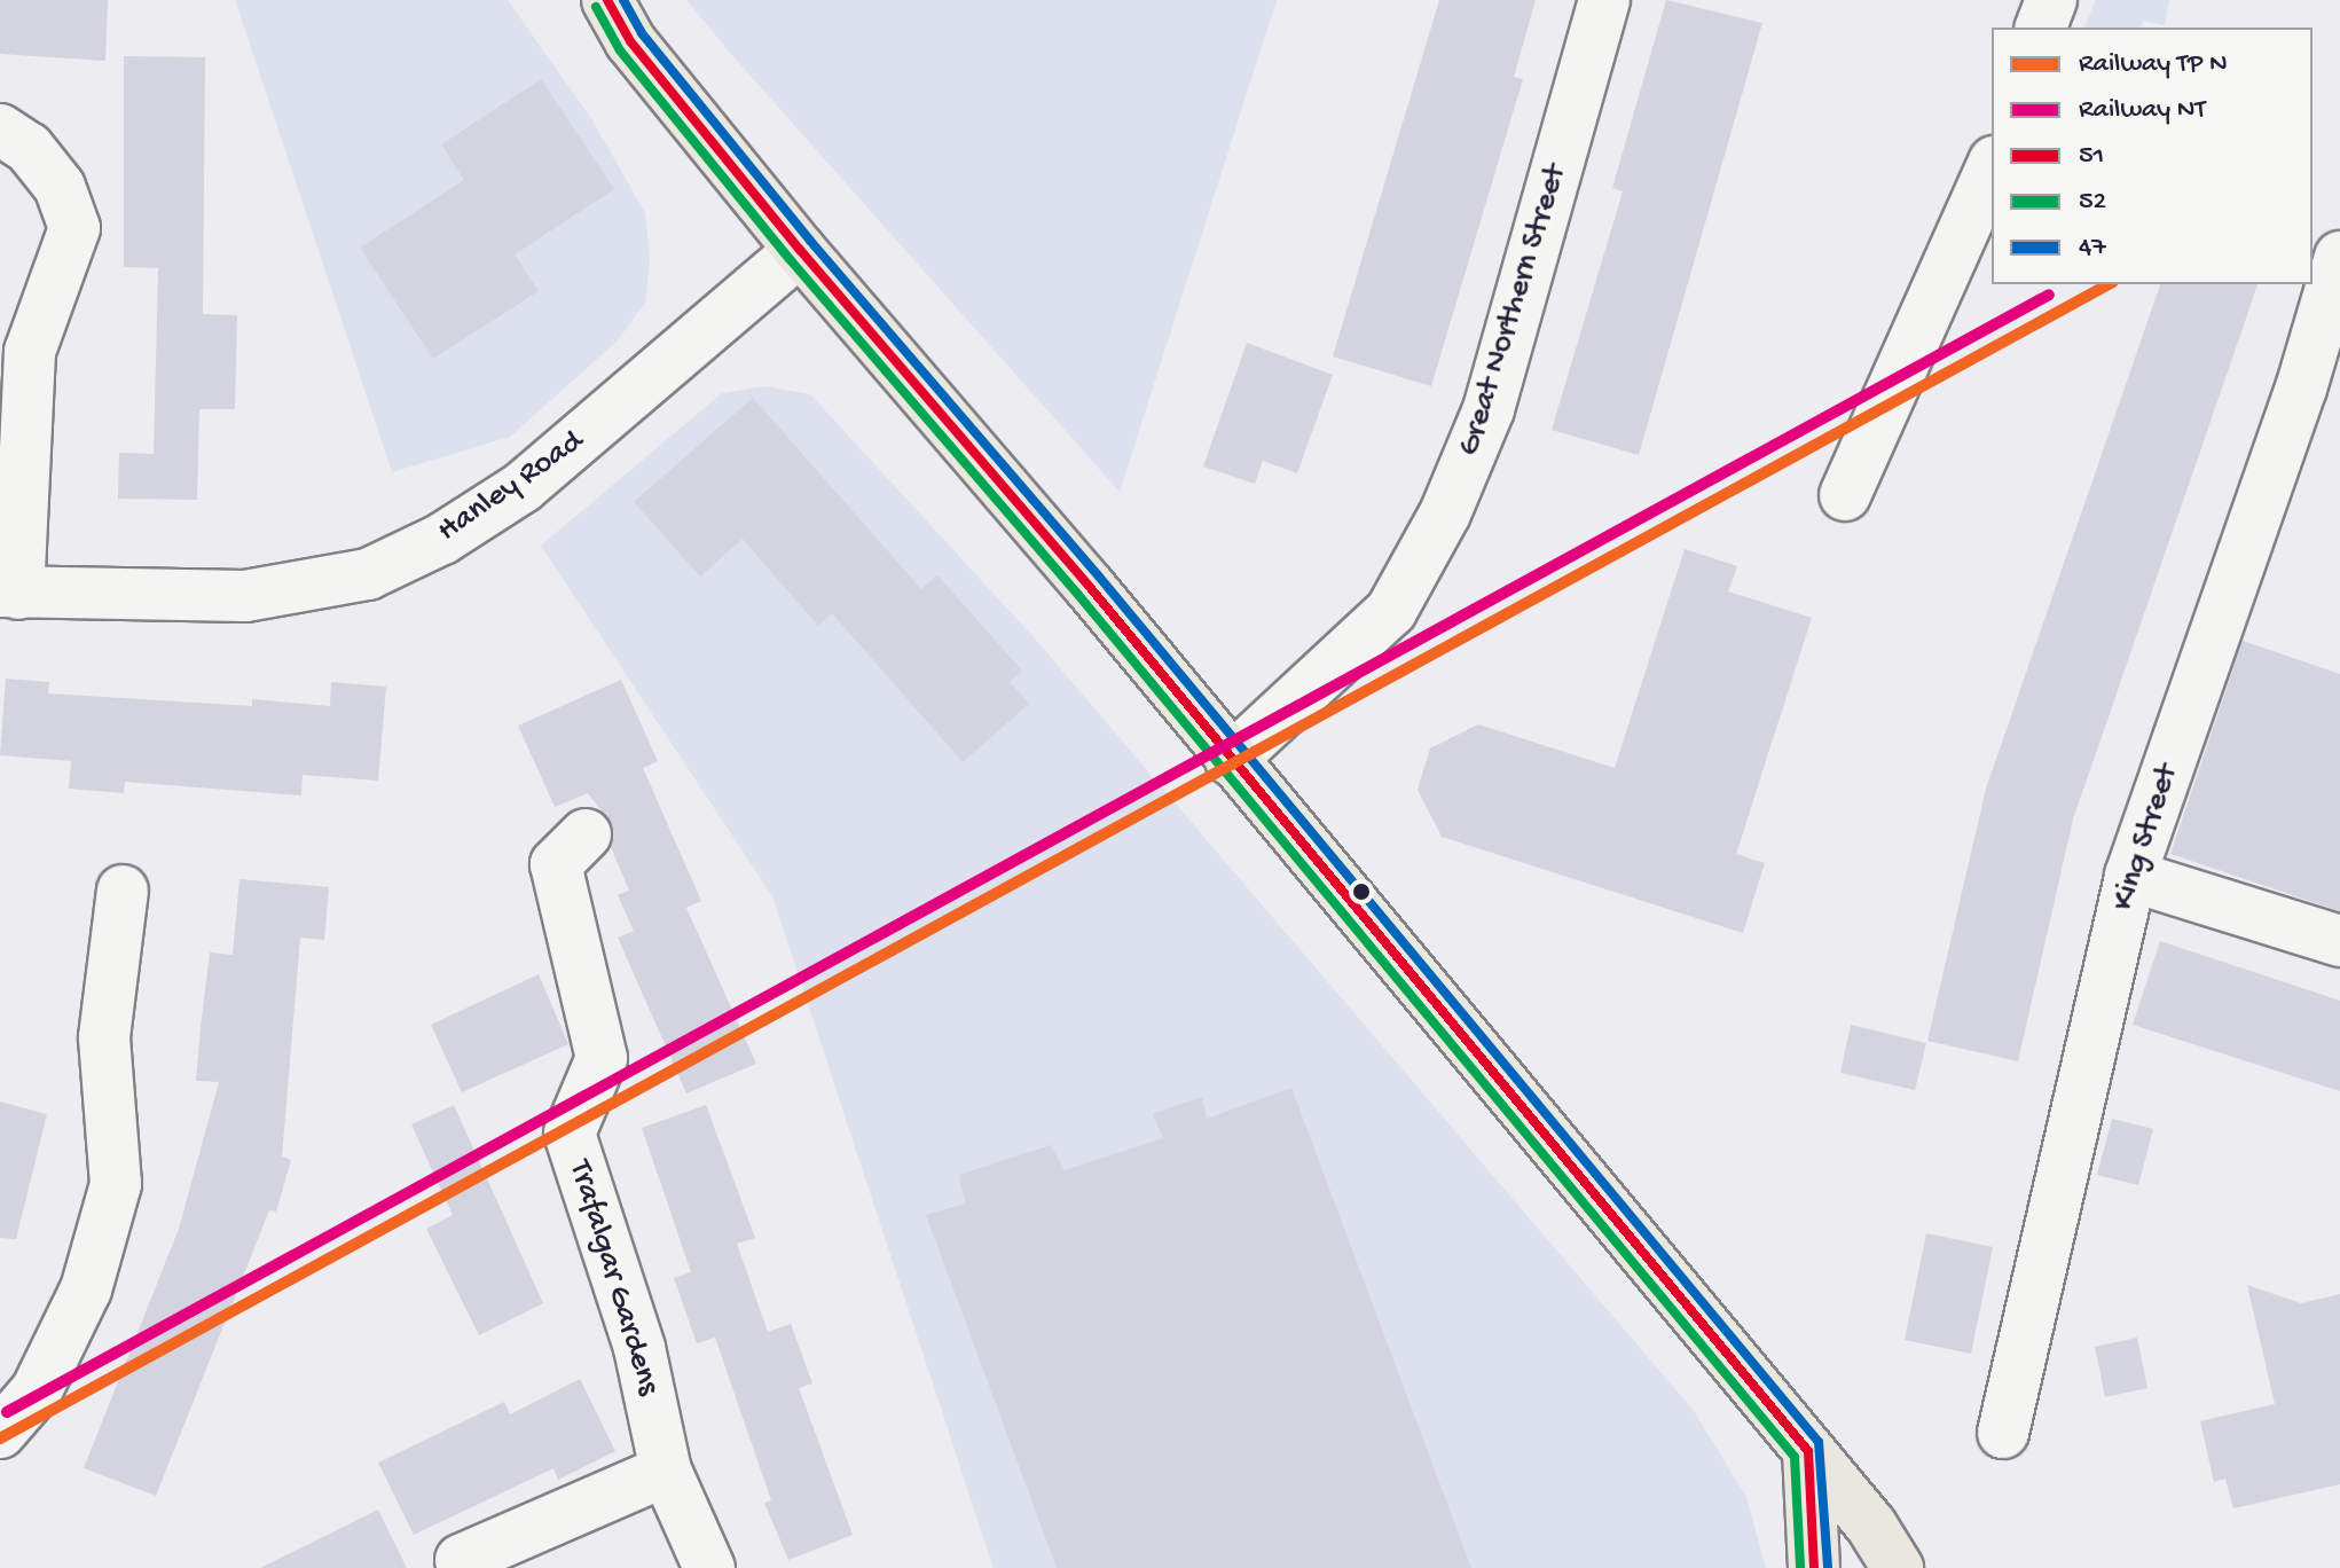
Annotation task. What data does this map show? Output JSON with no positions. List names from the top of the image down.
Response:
{
  "streets": {
    "street": [
      "Great Northern Street",
      "Hanley Road",
      "King Street",
      "Trafalgar Gardens"
    ]
  },
  "lines": [
    "transit line 51",
    "transit line 47",
    "transit line 52",
    "rail line NT"
  ],
  "legend": [
    "Railway TP N",
    "Railway NT",
    "51",
    "52",
    "47"
  ]
}
